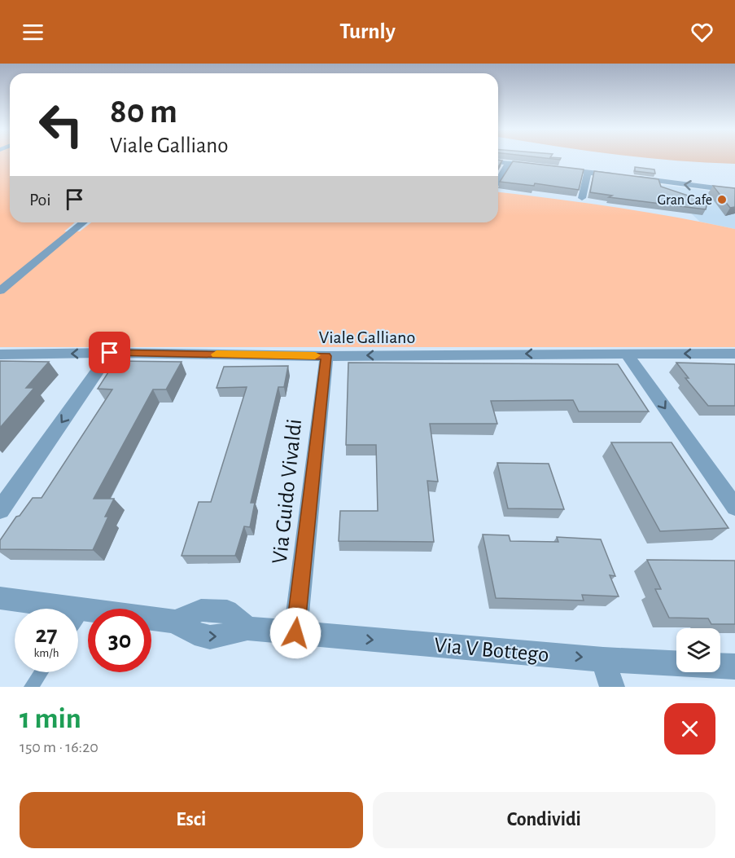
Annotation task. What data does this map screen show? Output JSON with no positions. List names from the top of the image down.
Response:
{
  "streets": {
    "street": ["Viale Galliano", "Via Guido Vivaldi", "Via V Bottego"]
  },
  "crossings": [
    ["Viale Galliano", "Via Guido Vivaldi"],
    ["Via Guido Vivaldi", "Via V Bottego"]
  ],
  "one_way": ["Viale Galliano", "Via V Bottego"],
  "places": ["Gran Cafe"],
  "page": {
    "header": "Turnly",
    "turn": ["80 m", "Viale Galliano"],
    "then": "Poi",
    "speed": "27 km/h",
    "limit": "30",
    "heading": ["1 min", "150 m · 16:20"],
    "buttons": ["Esci", "Condividi"]
  }
}
